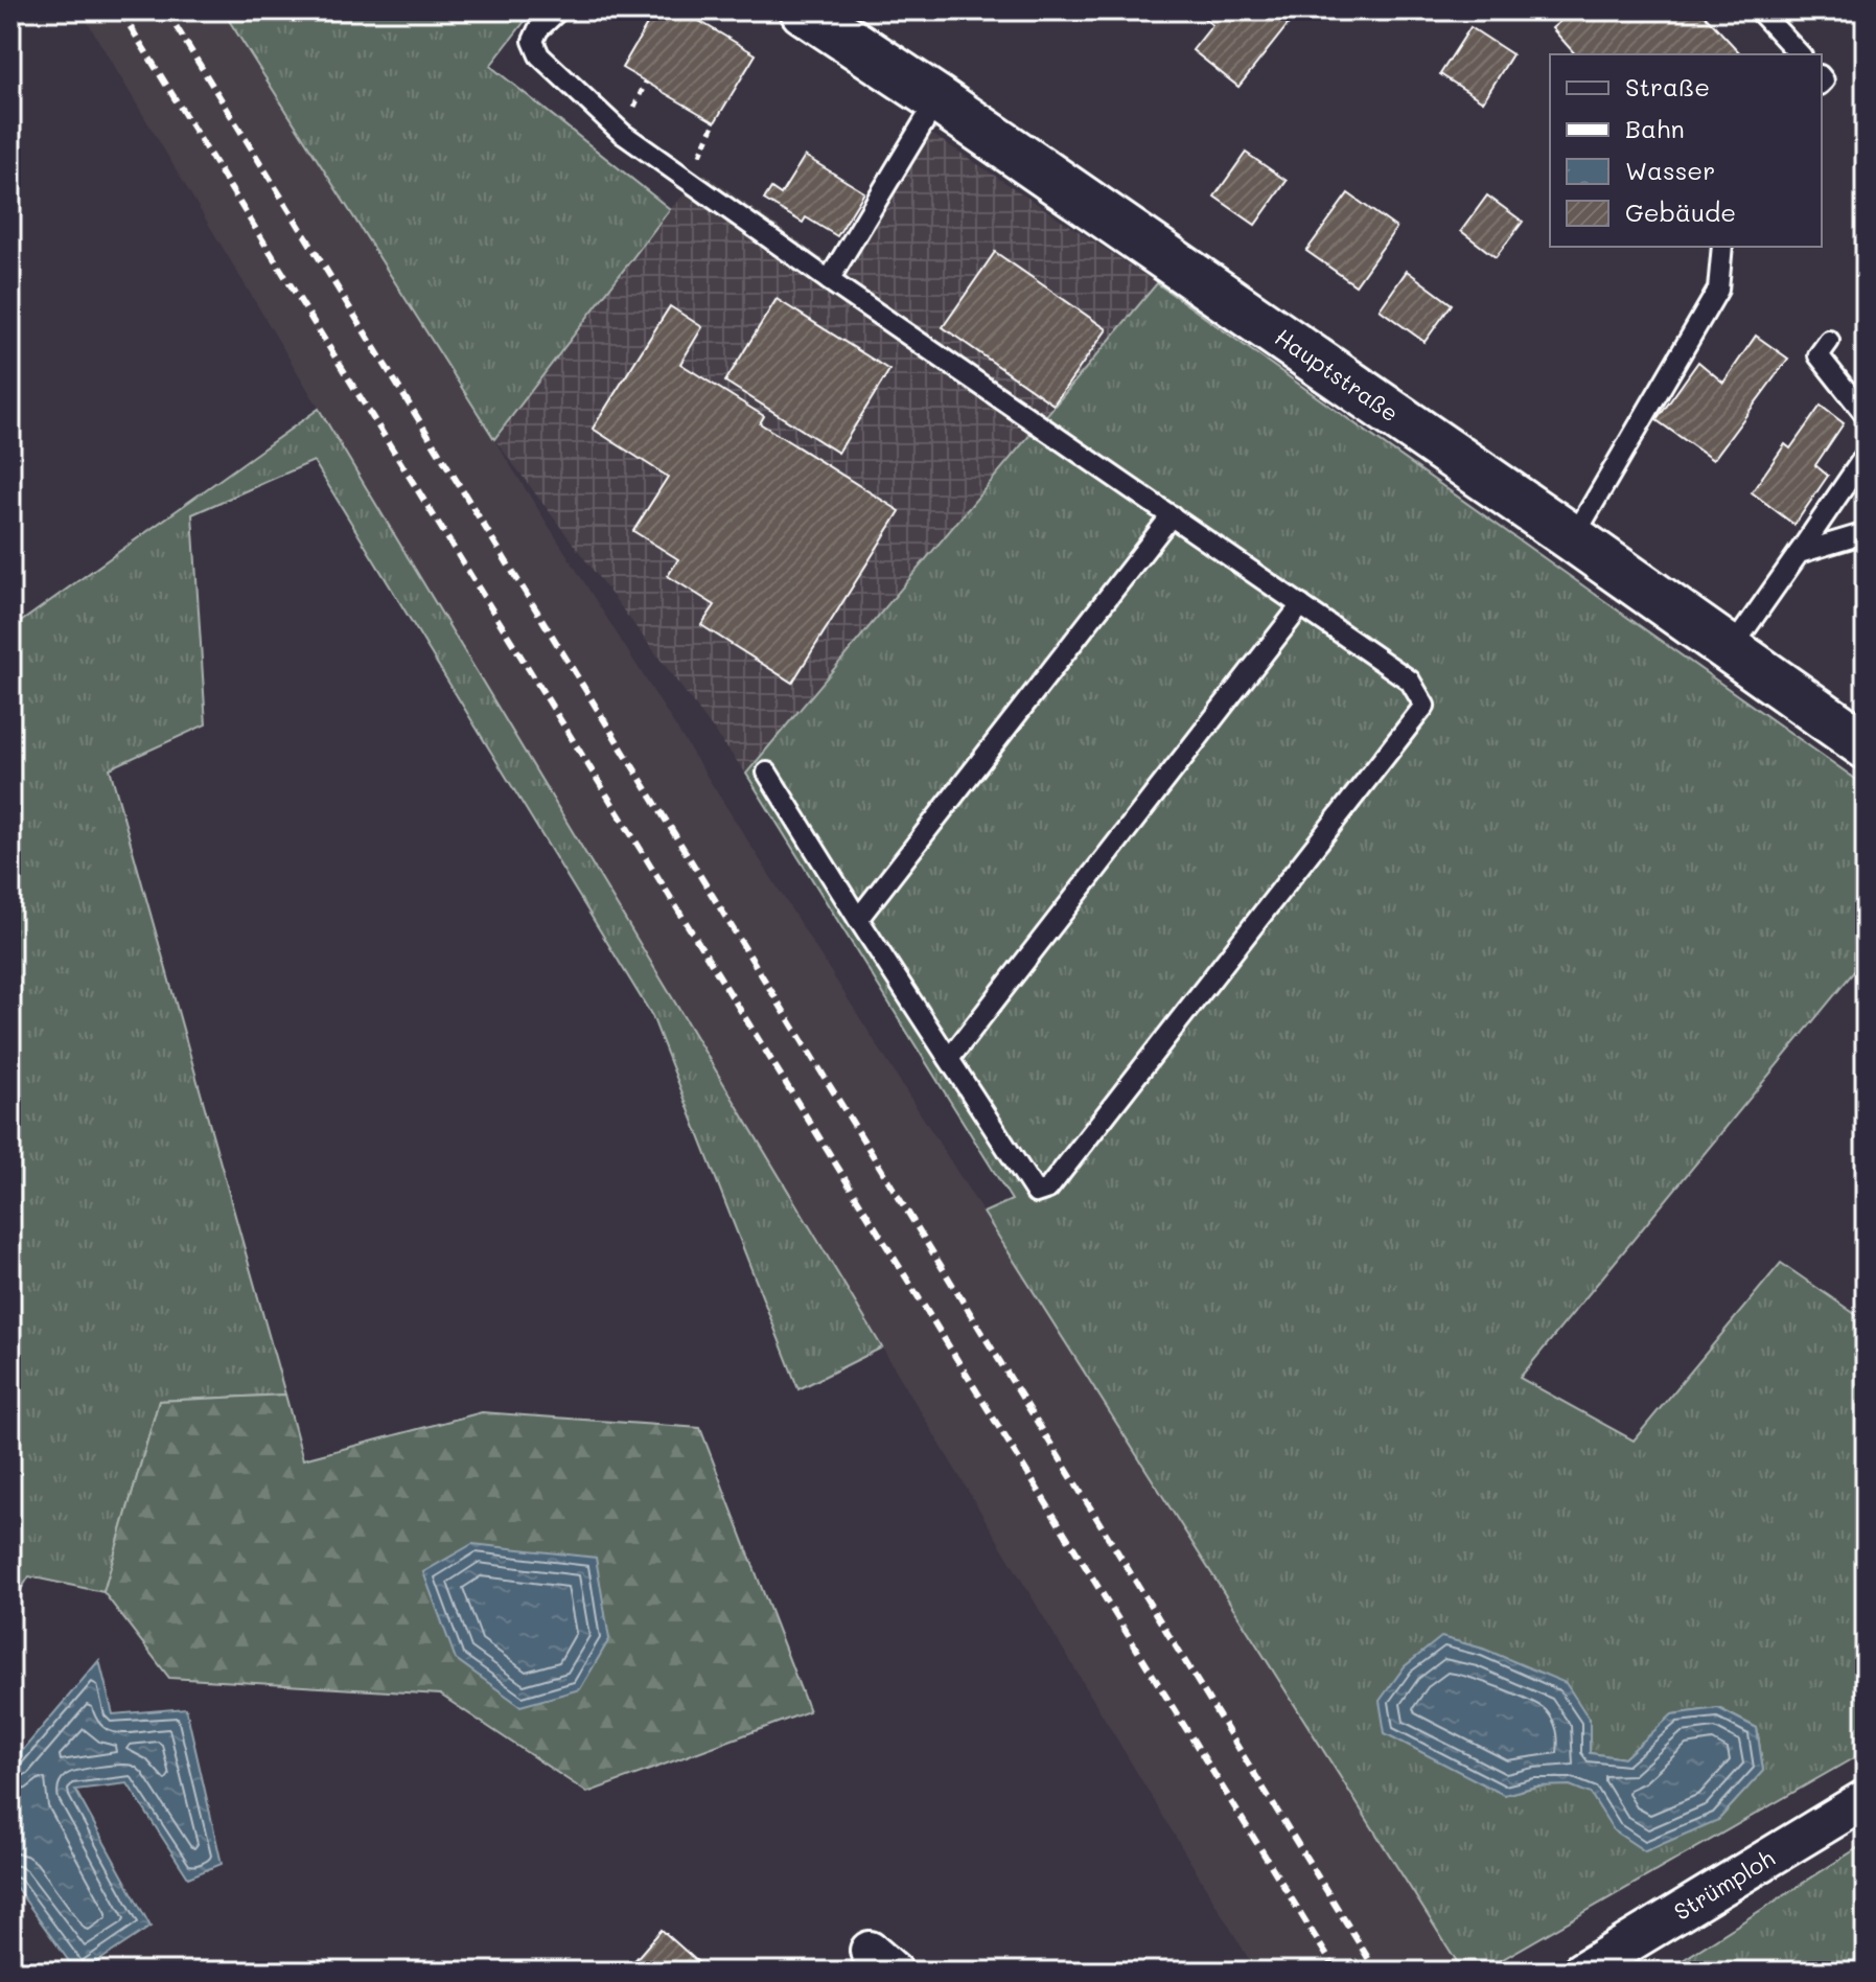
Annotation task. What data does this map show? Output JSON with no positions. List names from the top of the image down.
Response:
{
  "streets": {
    "main road": ["Hauptstraße"],
    "street": ["Strümploh"]
  },
  "legend": [
    "Straße",
    "Bahn",
    "Wasser",
    "Gebäude"
  ]
}
